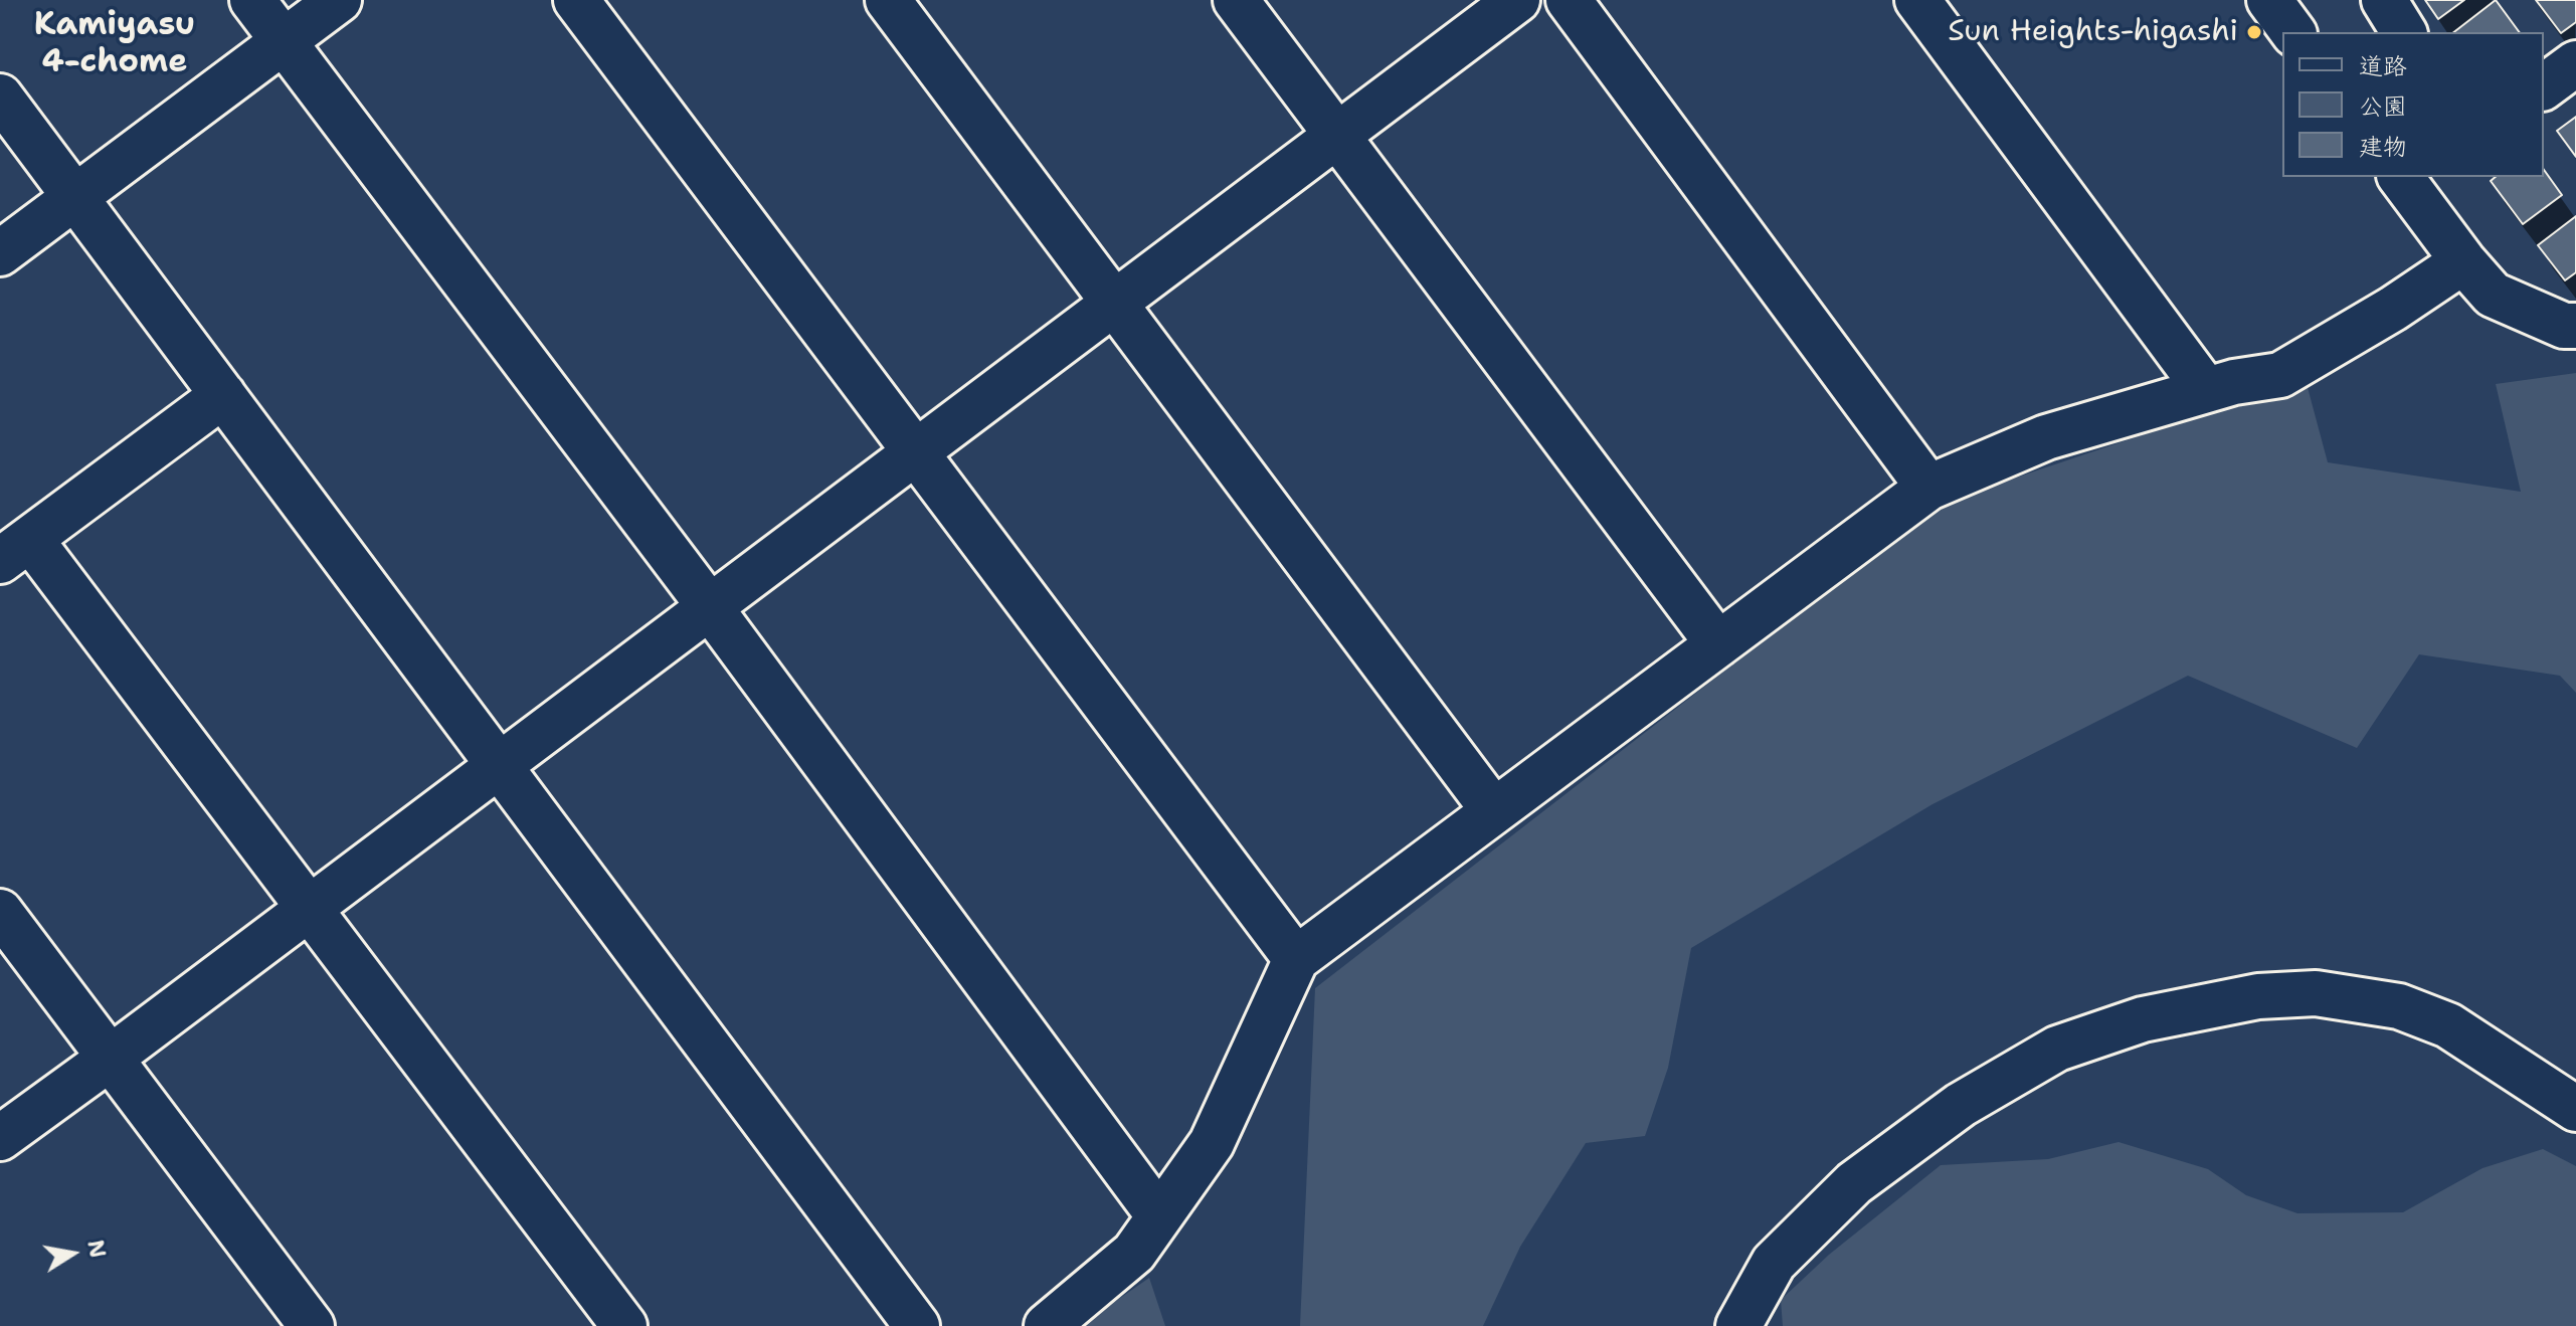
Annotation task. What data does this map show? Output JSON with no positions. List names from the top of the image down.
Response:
{
  "districts": ["Kamiyasu 4-chome"],
  "places": ["Sun Heights-higashi"],
  "legend": ["道路", "公園", "建物"],
  "north": "right"
}
